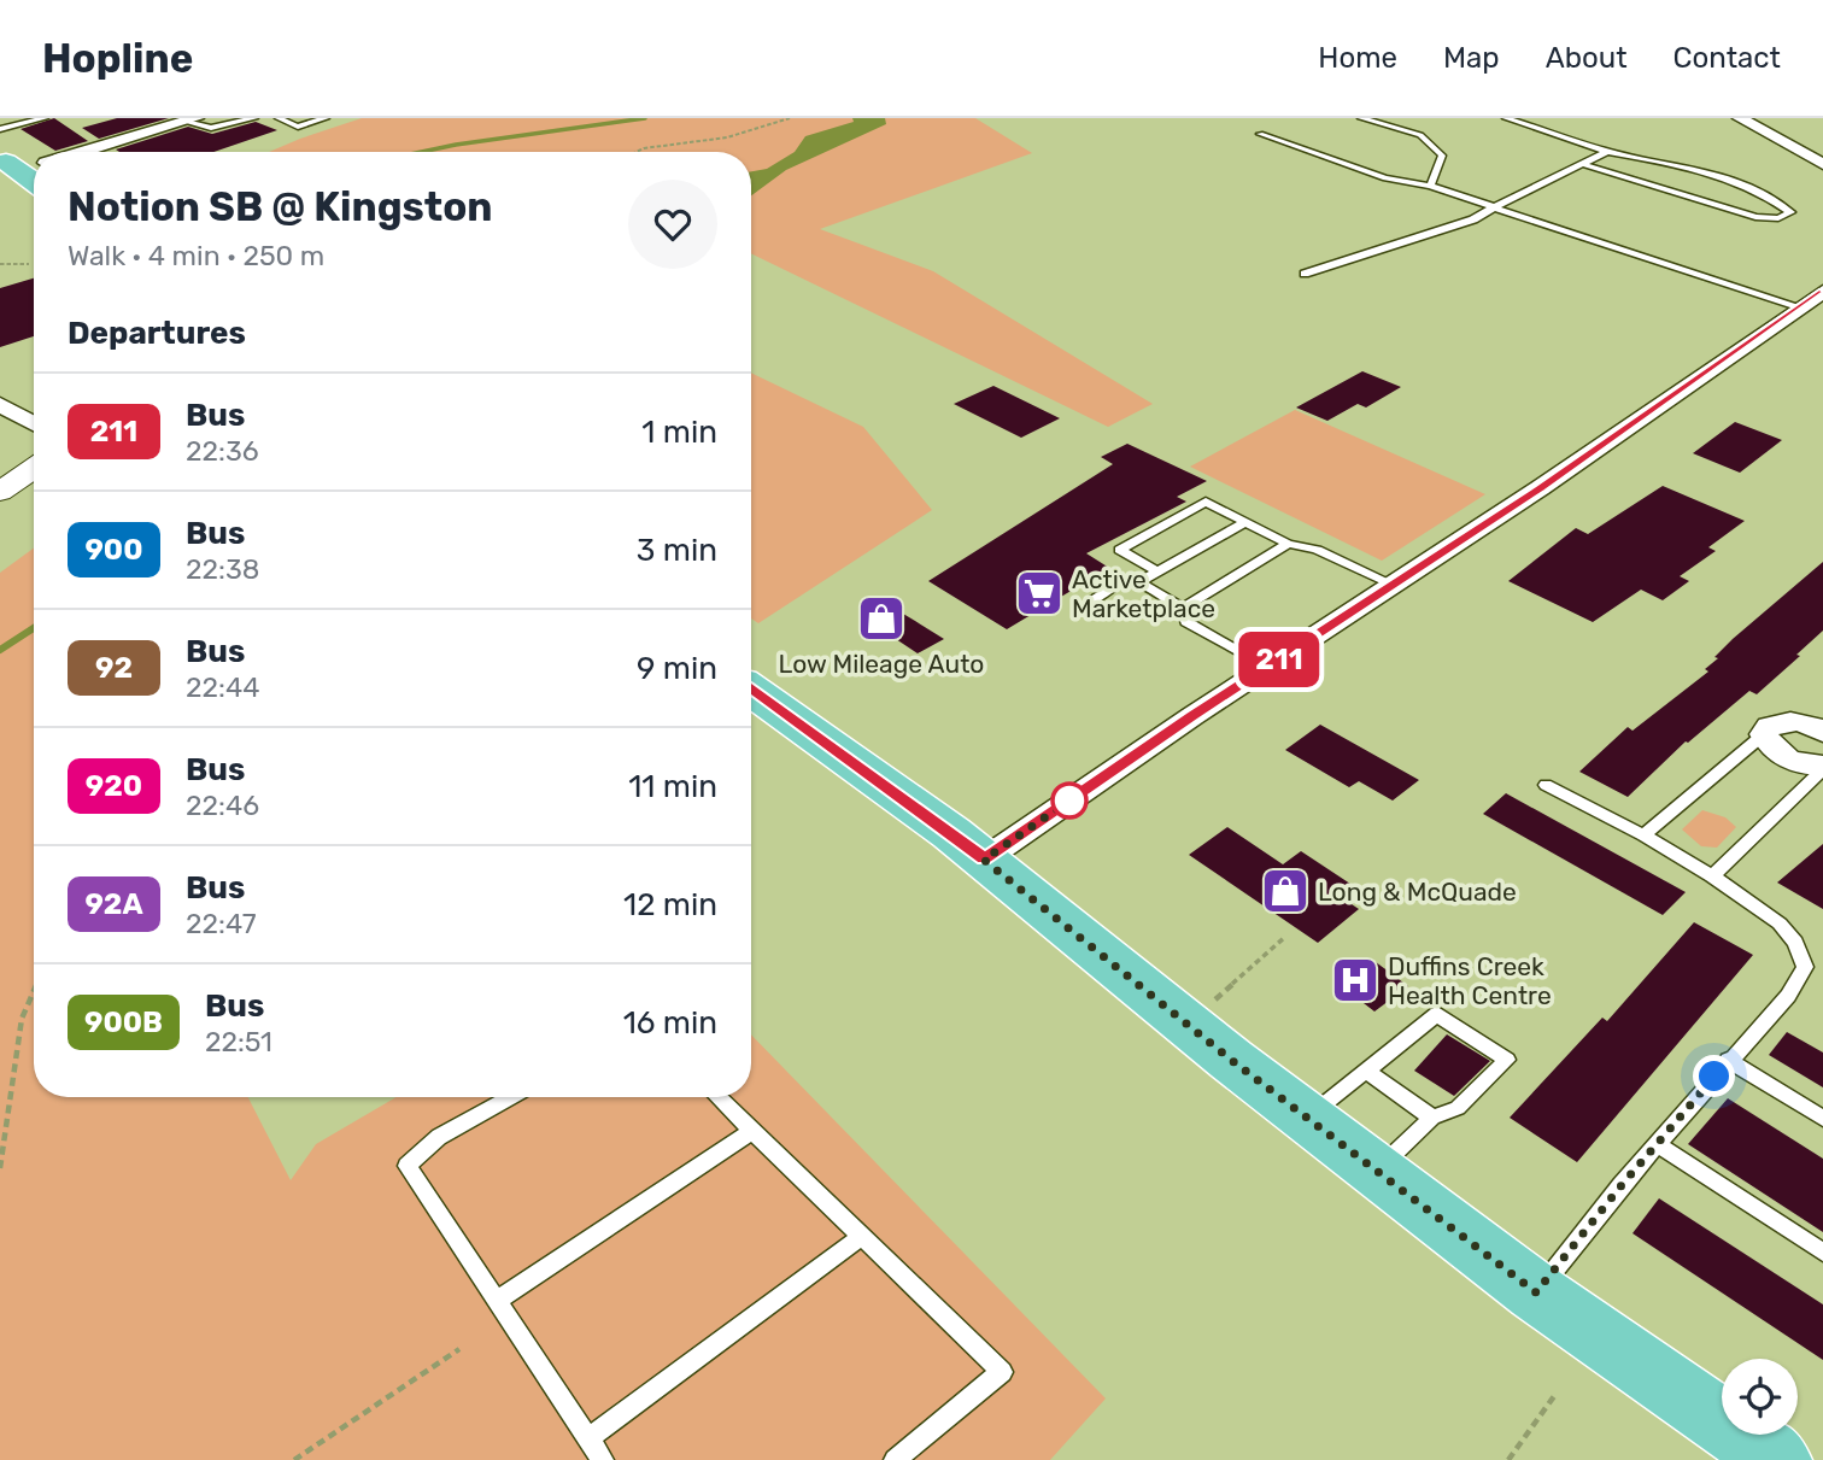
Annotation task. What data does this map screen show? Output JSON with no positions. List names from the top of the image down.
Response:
{
  "places": {
    "supermarket": ["Active Marketplace"],
    "shop": ["Low Mileage Auto", "Long & McQuade"],
    "hospital": ["Duffins Creek Health Centre"]
  },
  "lines": ["bus line 211"],
  "page": {
    "header": "Hopline",
    "nav": [
      "Home",
      "Map",
      "About",
      "Contact"
    ],
    "on_map": "211",
    "heading": [
      ["Notion SB @ Kingston", "Walk · 4 min · 250 m"],
      "Departures"
    ],
    "list": [
      {
        "mark": "211",
        "name": "Bus",
        "note": "22:36",
        "value": "1 min"
      },
      {
        "mark": "900",
        "name": "Bus",
        "note": "22:38",
        "value": "3 min"
      },
      {
        "mark": "92",
        "name": "Bus",
        "note": "22:44",
        "value": "9 min"
      },
      {
        "mark": "920",
        "name": "Bus",
        "note": "22:46",
        "value": "11 min"
      },
      {
        "mark": "92A",
        "name": "Bus",
        "note": "22:47",
        "value": "12 min"
      },
      {
        "mark": "900B",
        "name": "Bus",
        "note": "22:51",
        "value": "16 min"
      }
    ]
  }
}
